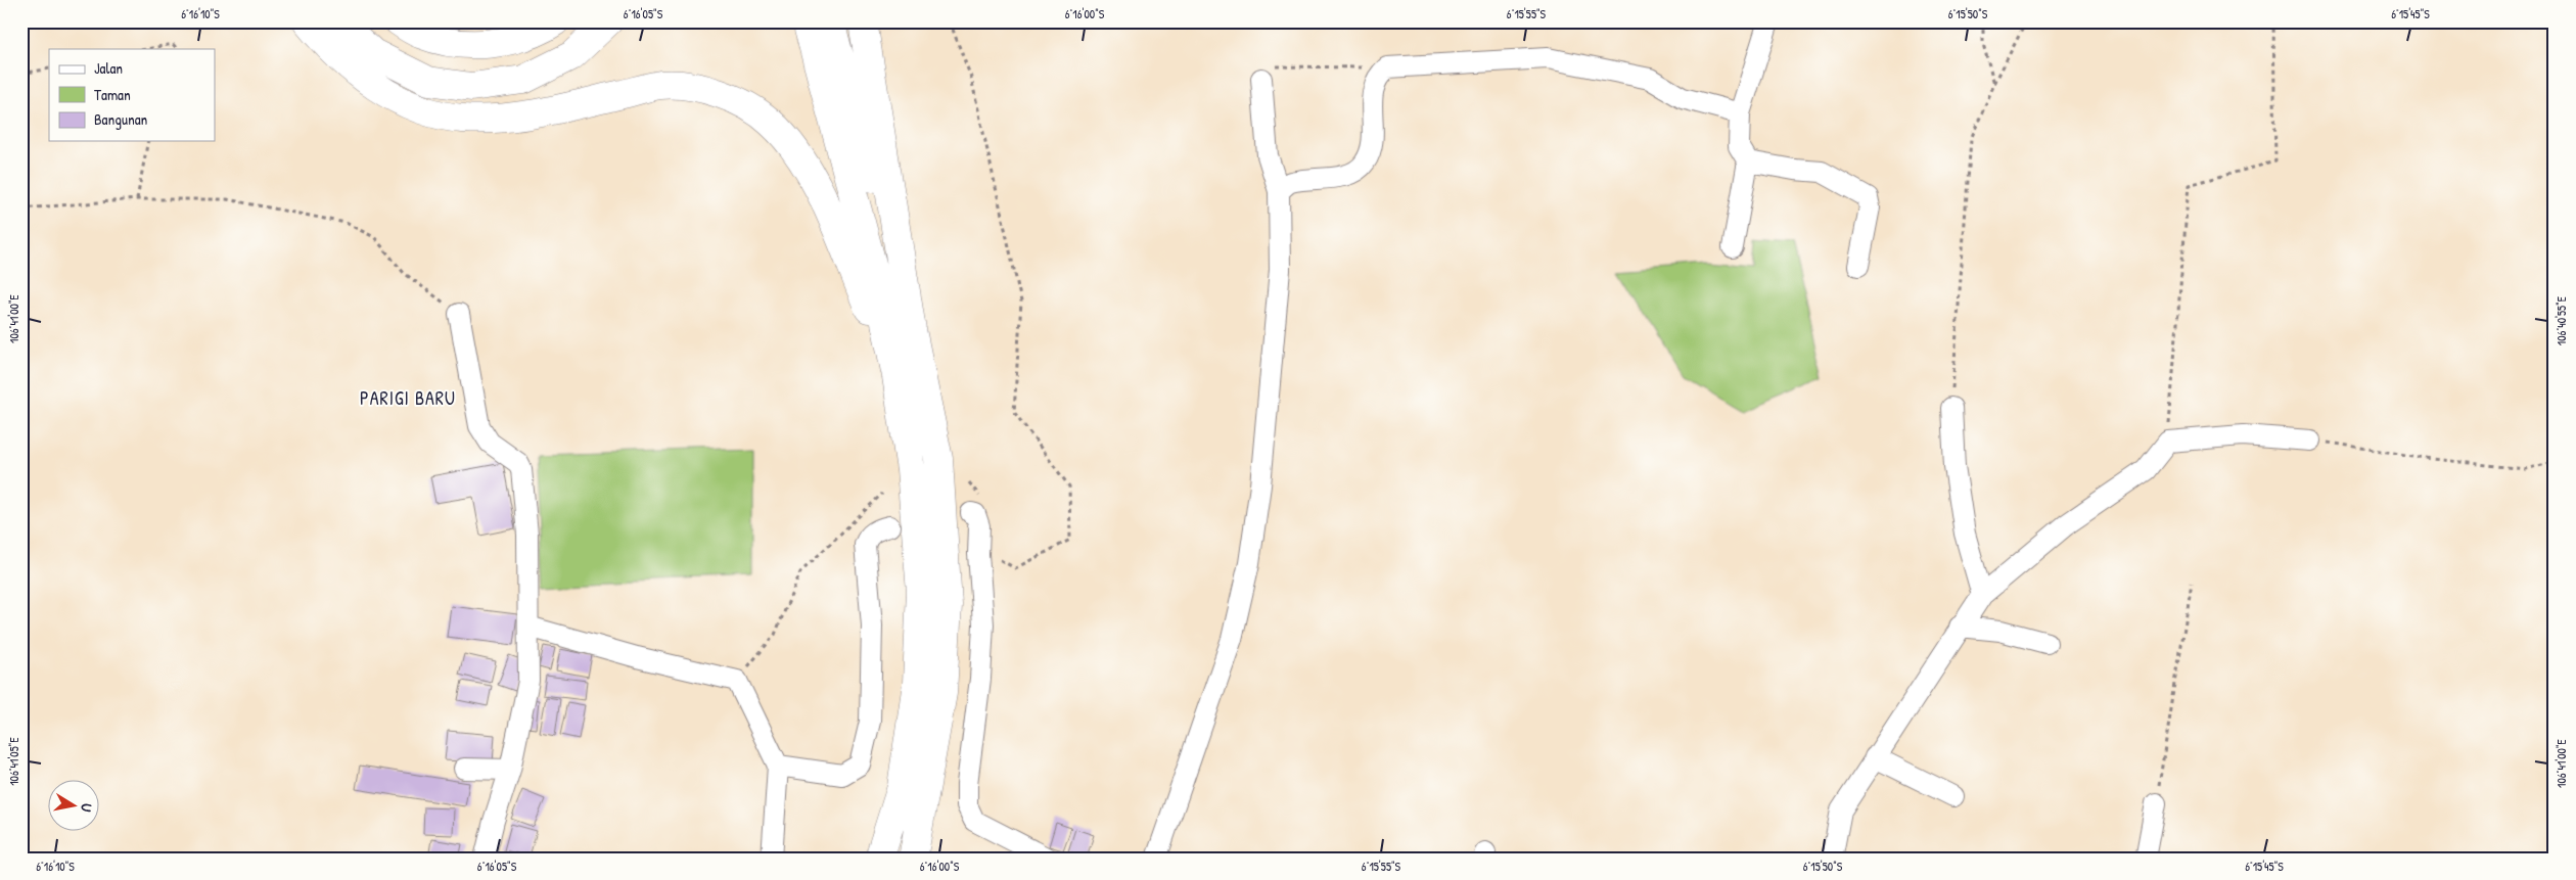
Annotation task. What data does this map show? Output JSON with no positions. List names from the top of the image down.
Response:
{
  "districts": ["PARIGI BARU"],
  "legend": ["Jalan", "Taman", "Bangunan"],
  "north": "right",
  "coordinates": [
    "6°16'10\"S",
    "6°16'05\"S",
    "6°16'00\"S",
    "6°15'55\"S",
    "6°15'50\"S",
    "6°15'45\"S",
    "106°41'00\"E",
    "106°40'55\"E",
    "106°41'05\"E"
  ]
}
